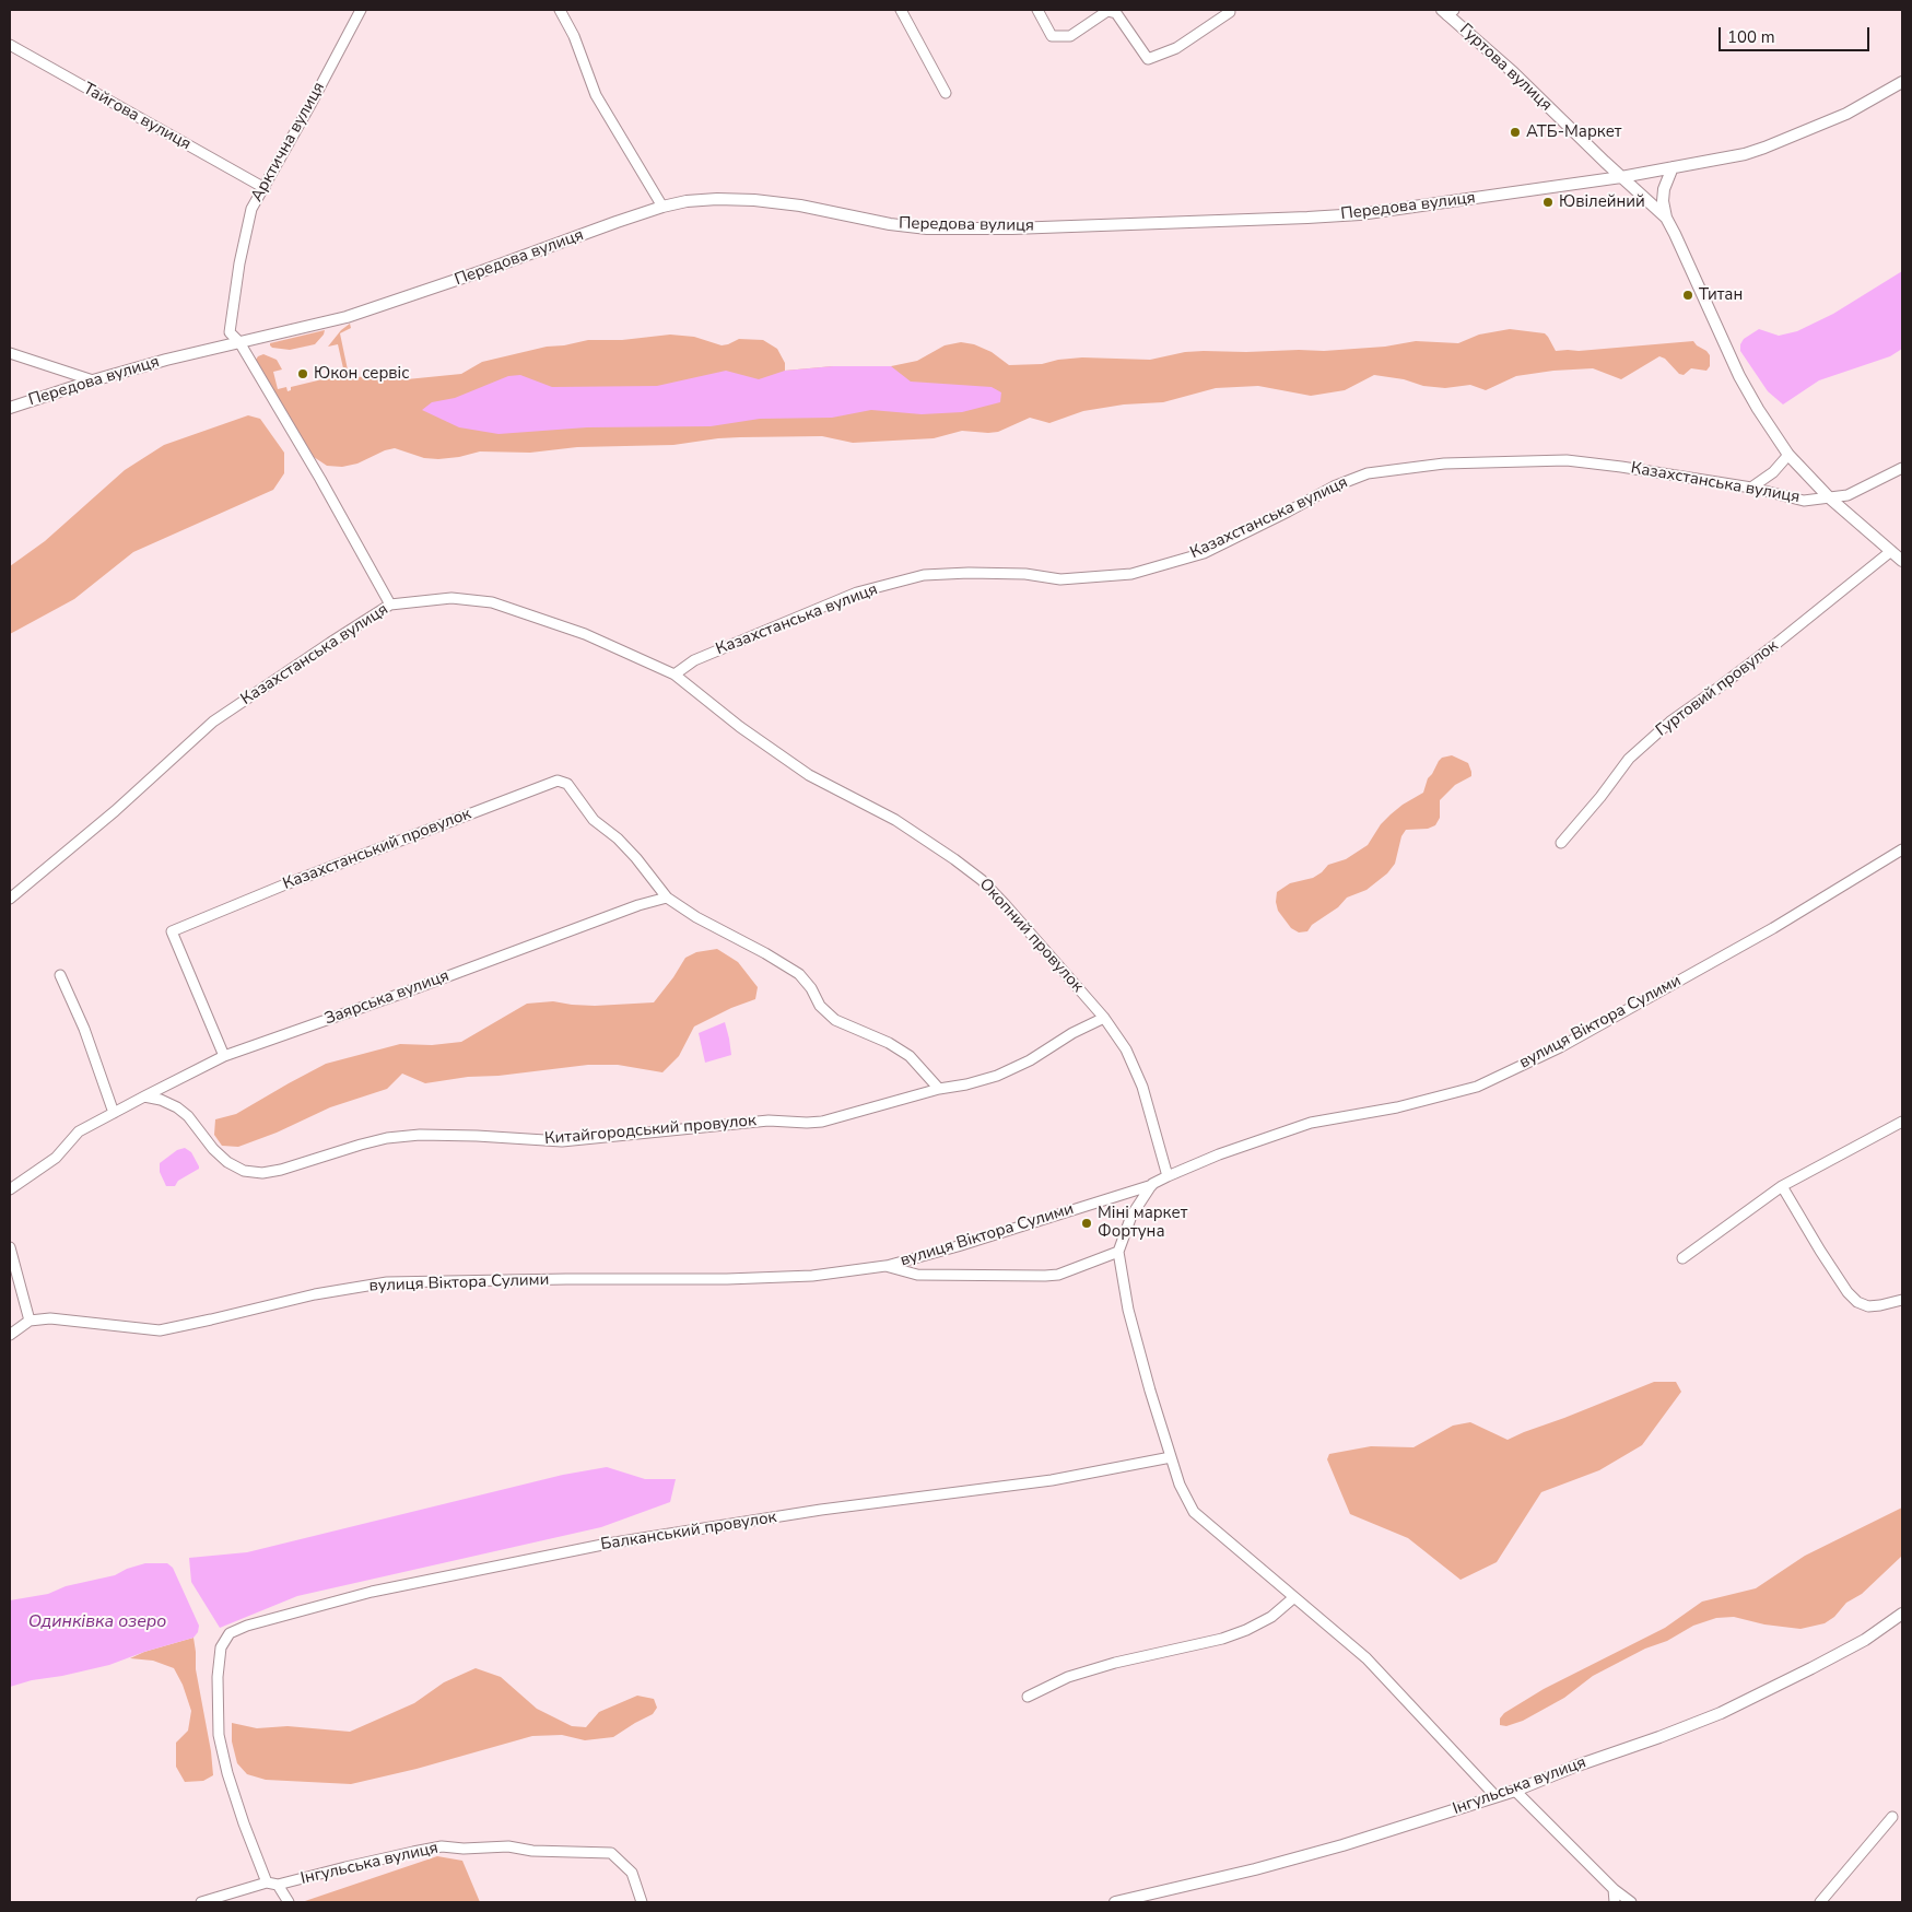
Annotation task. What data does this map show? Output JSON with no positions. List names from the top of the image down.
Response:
{
  "streets": {
    "street": [
      "Гуртова вулиця",
      "Тайгова вулиця",
      "Арктична вулиця",
      "Передова вулиця",
      "Казахстанська вулиця",
      "Гуртовий провулок",
      "Казахстанський провулок",
      "Окопний провулок",
      "Заярська вулиця",
      "вулиця Віктора Сулими",
      "Китайгородський провулок",
      "Балканський провулок",
      "Інгульська вулиця"
    ]
  },
  "crossings": [
    ["Гуртова вулиця", "Передова вулиця"],
    ["Гуртова вулиця", "Казахстанська вулиця"],
    ["Гуртова вулиця", "Гуртовий провулок"],
    ["Тайгова вулиця", "Арктична вулиця"],
    ["Арктична вулиця", "Передова вулиця"],
    ["Казахстанська вулиця", "Окопний провулок"],
    ["Казахстанський провулок", "Заярська вулиця"],
    ["Окопний провулок", "вулиця Віктора Сулими"],
    ["Окопний провулок", "Китайгородський провулок"],
    ["Заярська вулиця", "Китайгородський провулок"],
    ["Балканський провулок", "Інгульська вулиця"]
  ],
  "water": ["Одинківка озеро"],
  "places": [
    "АТБ-Маркет",
    "Ювілейний",
    "Титан",
    "Юкон сервіс",
    "Міні маркет Фортуна"
  ],
  "scale_bar": "100 m"
}
